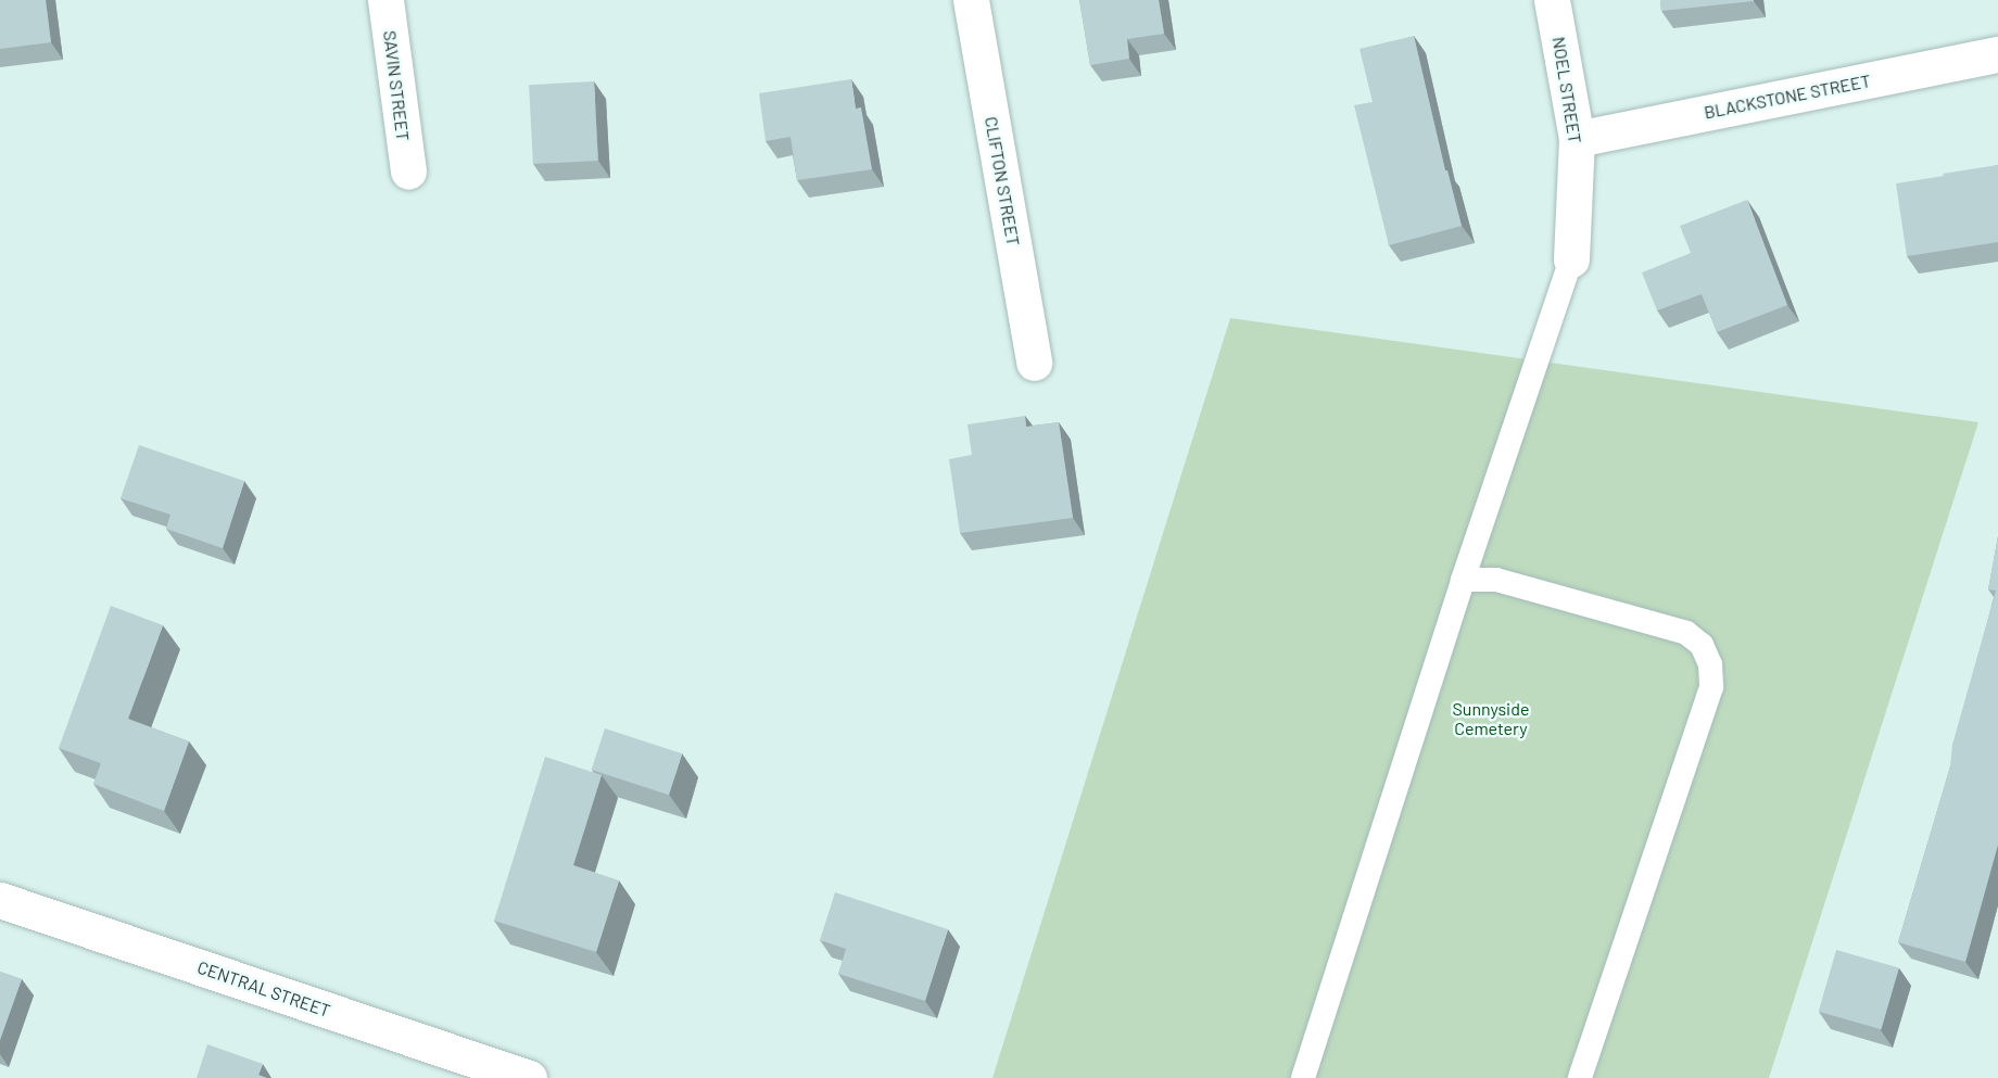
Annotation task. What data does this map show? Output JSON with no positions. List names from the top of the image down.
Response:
{
  "streets": {
    "street": [
      "SAVIN STREET",
      "NOEL STREET",
      "BLACKSTONE STREET",
      "CLIFTON STREET",
      "CENTRAL STREET"
    ]
  },
  "crossings": [
    ["NOEL STREET", "BLACKSTONE STREET"]
  ],
  "parks": ["Sunnyside Cemetery"]
}
